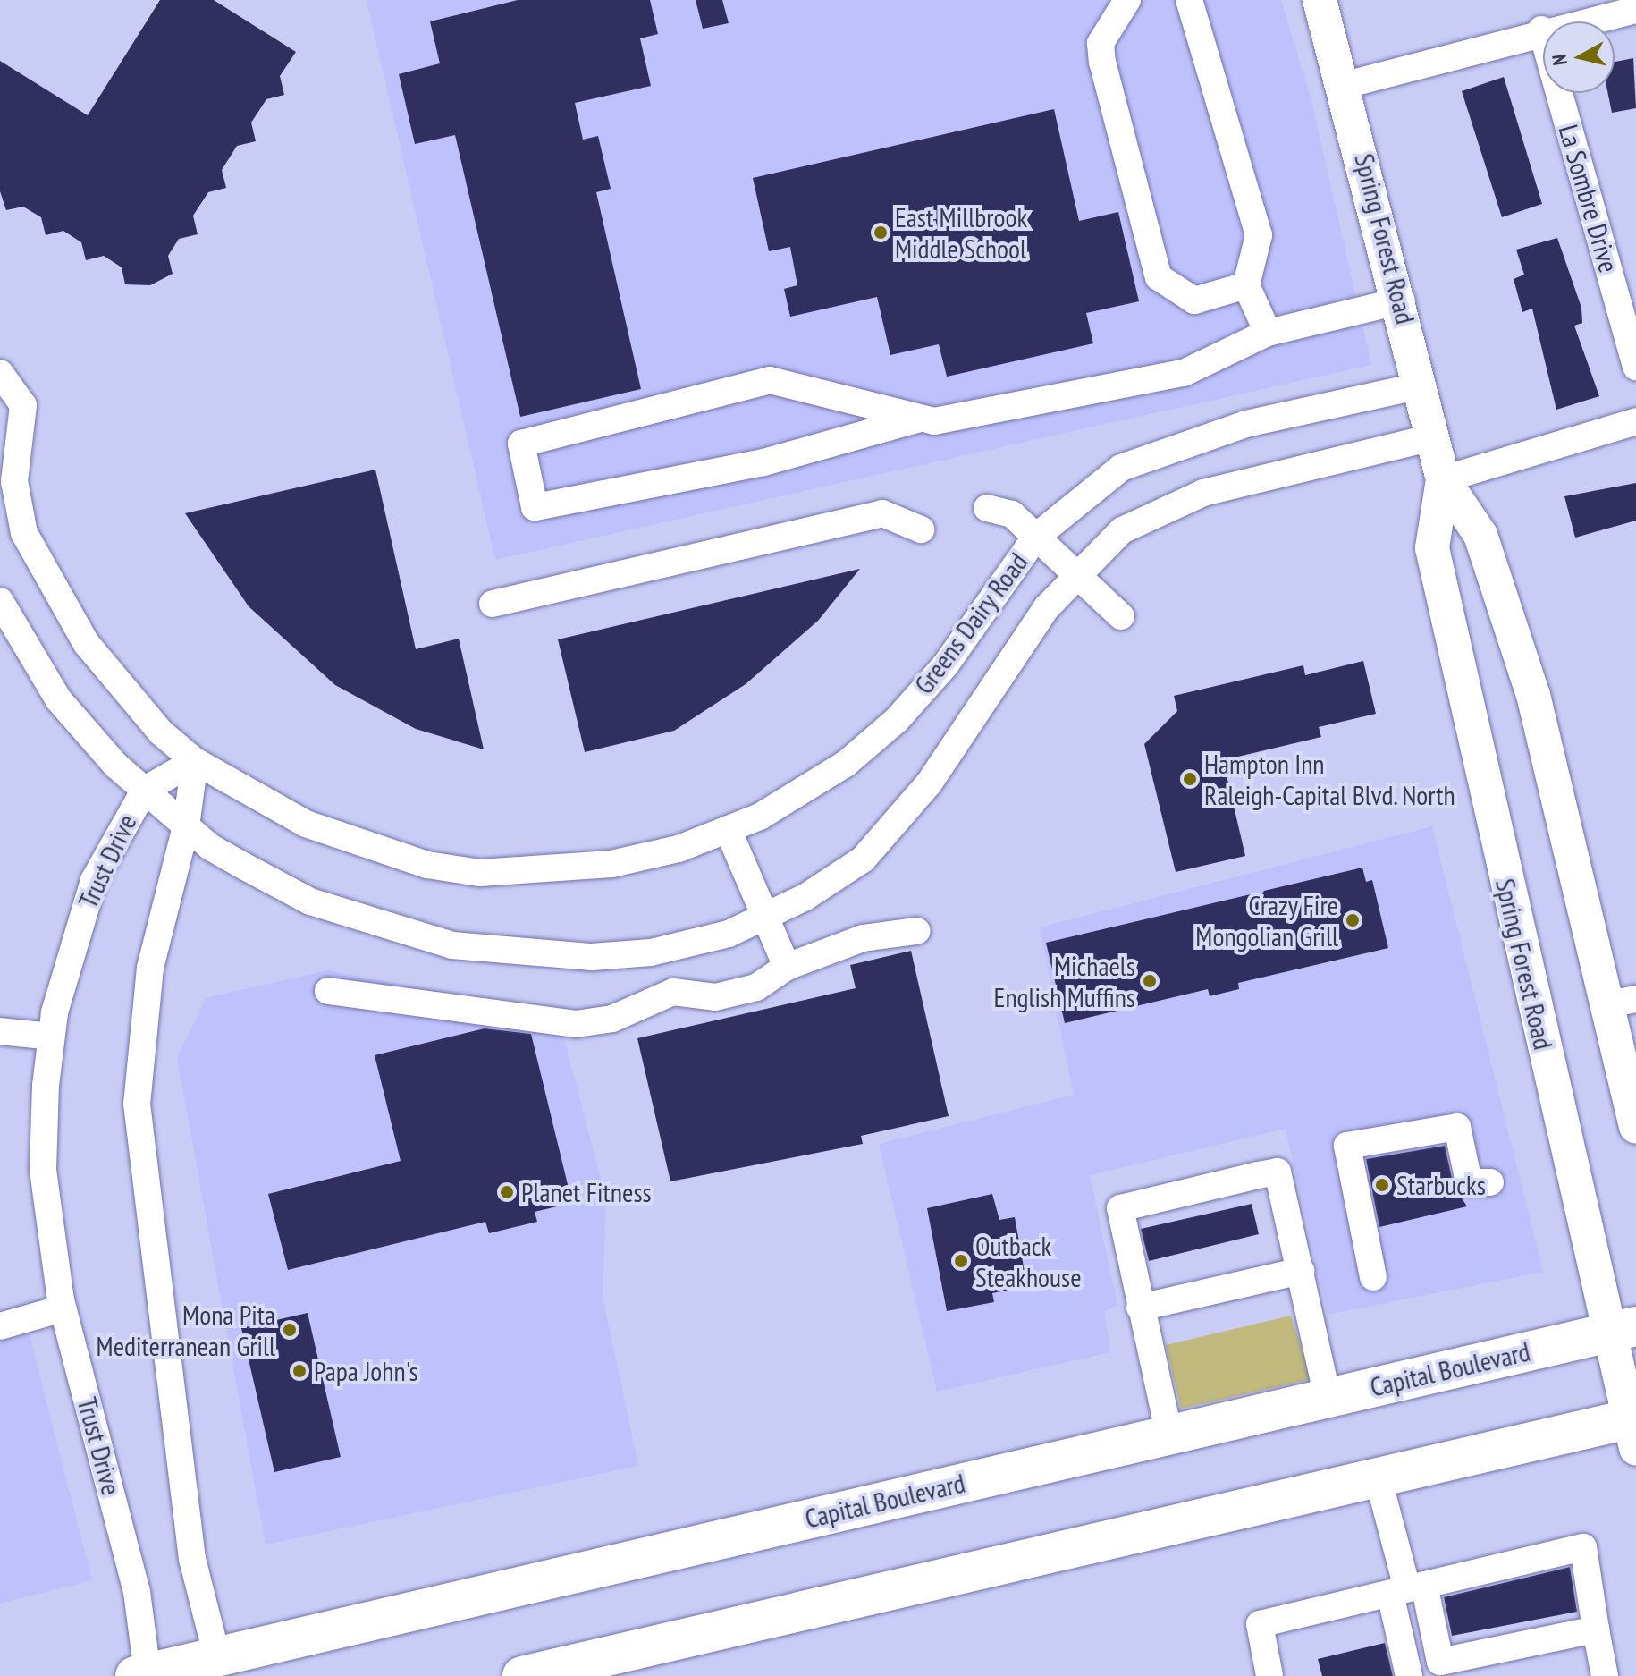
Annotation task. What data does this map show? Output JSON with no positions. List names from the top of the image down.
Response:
{
  "streets": {
    "highway": ["Capital Boulevard"],
    "main road": ["Spring Forest Road"],
    "street": ["La Sombre Drive", "Greens Dairy Road", "Trust Drive"]
  },
  "crossings": [
    ["Spring Forest Road", "Greens Dairy Road"],
    ["Spring Forest Road", "Capital Boulevard"],
    ["Greens Dairy Road", "Trust Drive"],
    ["Trust Drive", "Capital Boulevard"]
  ],
  "places": [
    "East Millbrook Middle School",
    "Hampton Inn Raleigh-Capital Blvd. North",
    "Crazy Fire Mongolian Grill",
    "Michaels English Muffins",
    "Starbucks",
    "Planet Fitness",
    "Outback Steakhouse",
    "Mona Pita Mediterranean Grill",
    "Papa John's"
  ],
  "north": "left"
}
